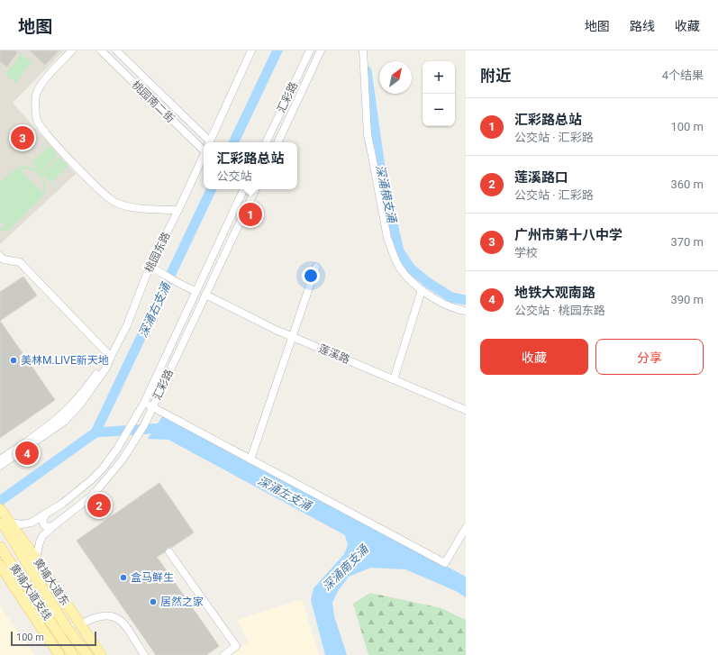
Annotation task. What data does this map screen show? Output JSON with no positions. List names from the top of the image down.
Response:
{
  "streets": {
    "main road": ["黄埔大道东", "黄埔大道支线"],
    "street": [
      "汇彩路",
      "桃园南二街",
      "桃园东路",
      "莲溪路"
    ]
  },
  "crossings": [
    ["汇彩路", "莲溪路"],
    ["汇彩路", "黄埔大道东"],
    ["汇彩路", "黄埔大道支线"],
    ["黄埔大道东", "黄埔大道支线"]
  ],
  "water": [
    "深涌横支涌",
    "深涌右支涌",
    "深涌左支涌",
    "深涌南支涌"
  ],
  "places": ["美林M.LIVE新天地", "盒马鲜生", "居然之家"],
  "scale_bar": "100 m",
  "north": "top right",
  "page": {
    "header": "地图",
    "nav": ["地图", "路线", "收藏"],
    "heading": ["附近", "4个结果"],
    "map_buttons": ["+", "−"],
    "list": [
      {
        "mark": "1",
        "name": "汇彩路总站",
        "note": "公交站 · 汇彩路",
        "value": "100 m"
      },
      {
        "mark": "2",
        "name": "莲溪路口",
        "note": "公交站 · 汇彩路",
        "value": "360 m"
      },
      {
        "mark": "3",
        "name": "广州市第十八中学",
        "note": "学校",
        "value": "370 m"
      },
      {
        "mark": "4",
        "name": "地铁大观南路",
        "note": "公交站 · 桃园东路",
        "value": "390 m"
      }
    ],
    "pins": [
      "3",
      "1",
      "4",
      "2"
    ],
    "popup": ["汇彩路总站", "公交站"],
    "buttons": ["收藏", "分享"],
    "scale": "100 m"
  }
}
